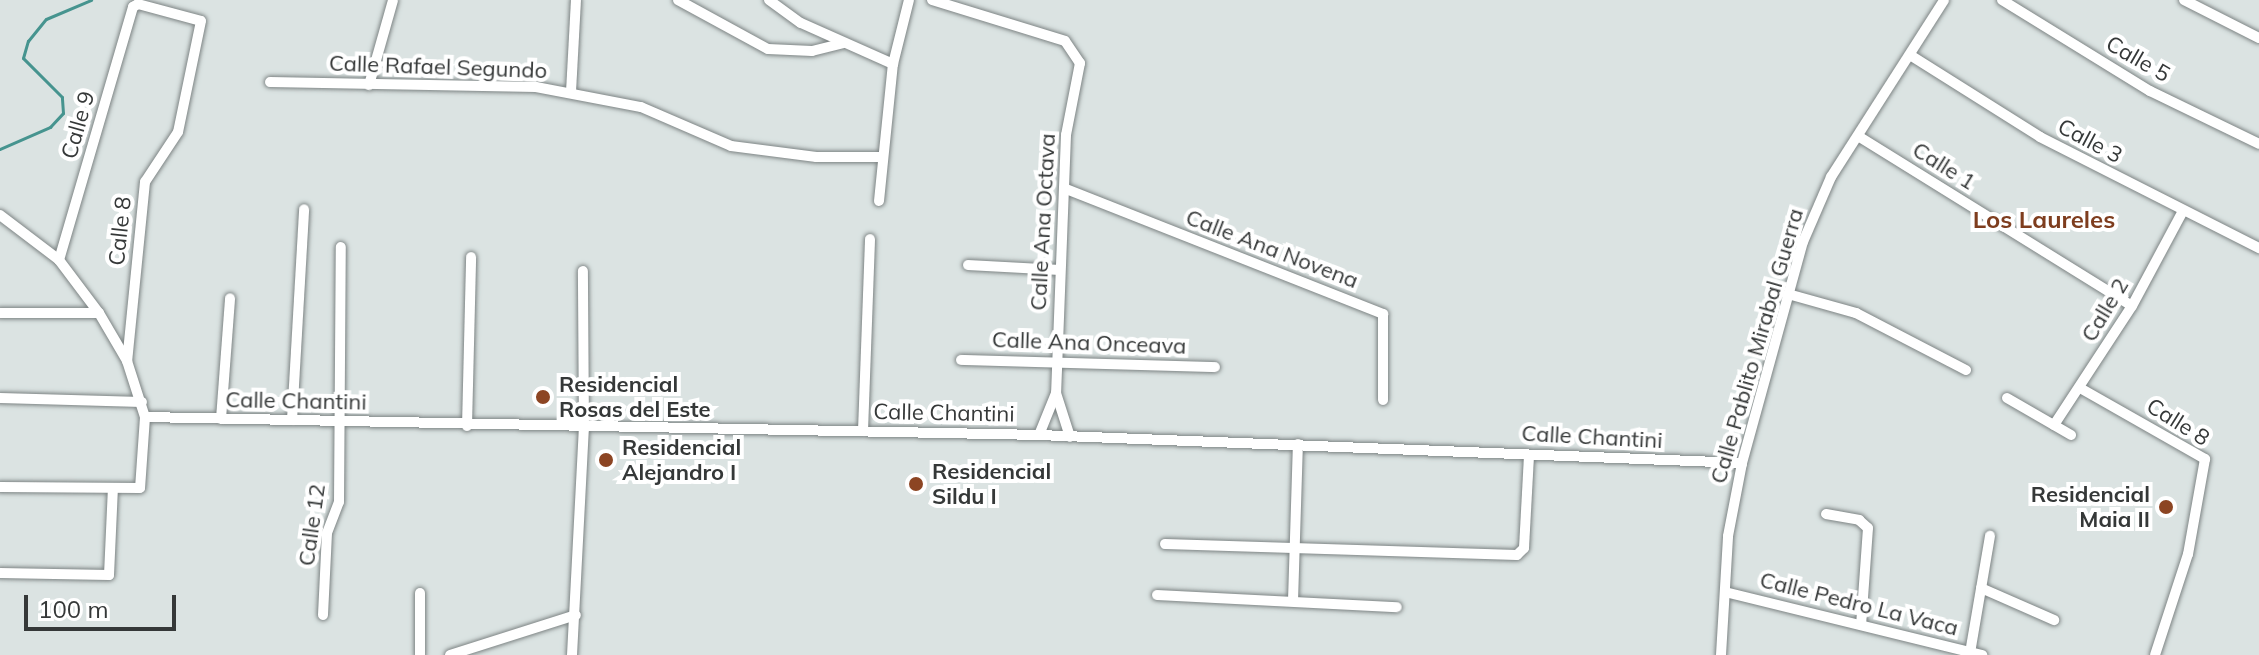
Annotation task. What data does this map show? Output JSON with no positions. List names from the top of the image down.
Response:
{
  "streets": {
    "street": [
      "Calle 5",
      "Calle Rafael Segundo",
      "Calle 9",
      "Calle 3",
      "Calle 1",
      "Calle Ana Octava",
      "Calle 8",
      "Calle Ana Novena",
      "Calle 2",
      "Calle Ana Onceava",
      "Calle Pablito Mirabal Guerra",
      "Calle Chantini",
      "Calle 12",
      "Calle Pedro La Vaca"
    ]
  },
  "crossings": [
    ["Calle 9", "Calle 8"],
    ["Calle 3", "Calle 2"],
    ["Calle 3", "Calle Pablito Mirabal Guerra"],
    ["Calle 1", "Calle 2"],
    ["Calle 1", "Calle Pablito Mirabal Guerra"],
    ["Calle Ana Octava", "Calle Ana Novena"],
    ["Calle Ana Octava", "Calle Ana Onceava"],
    ["Calle Ana Octava", "Calle Chantini"],
    ["Calle 8", "Calle 2"],
    ["Calle Pablito Mirabal Guerra", "Calle Chantini"],
    ["Calle Pablito Mirabal Guerra", "Calle Pedro La Vaca"],
    ["Calle Chantini", "Calle 12"]
  ],
  "districts": ["Los Laureles"],
  "places": [
    "Residencial Rosas del Este",
    "Residencial Alejandro I",
    "Residencial Sildu I",
    "Residencial Maia II"
  ],
  "scale_bar": "100 m"
}
